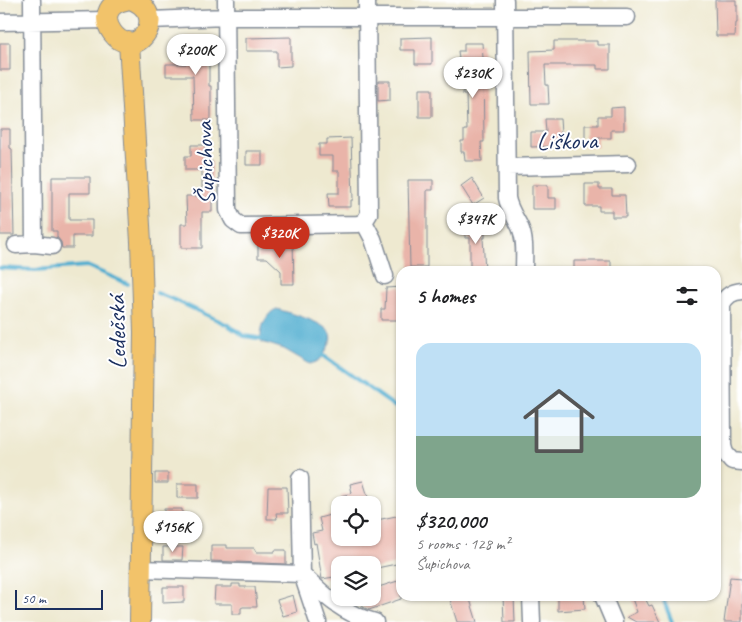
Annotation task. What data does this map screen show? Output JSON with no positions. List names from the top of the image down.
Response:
{
  "streets": {
    "main road": ["Ledečská"],
    "street": ["Liškova", "Šupichova"]
  },
  "scale_bar": "50 m",
  "page": {
    "price": [
      "$200K",
      "$230K",
      "$347K",
      "$320K",
      "$156K"
    ],
    "heading": "5 homes",
    "list": [
      {
        "name": "$320,000",
        "note": "5 rooms · 128 m² · Šupichova"
      }
    ],
    "scale": "50 m"
  }
}
